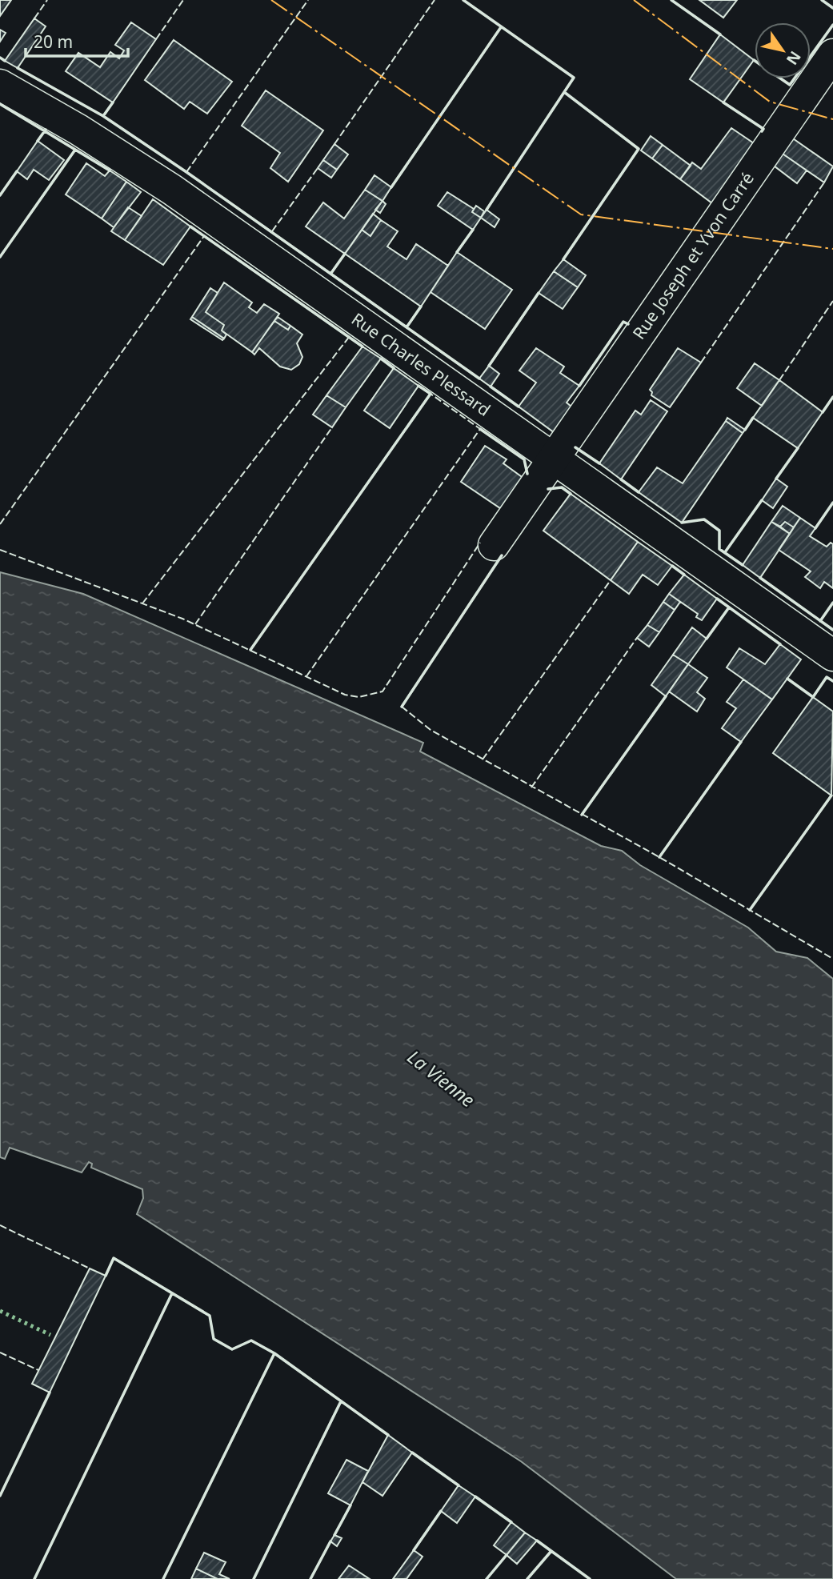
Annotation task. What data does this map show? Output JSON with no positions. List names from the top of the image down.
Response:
{
  "streets": {
    "street": ["Rue Joseph et Yvon Carré", "Rue Charles Plessard"]
  },
  "crossings": [
    ["Rue Joseph et Yvon Carré", "Rue Charles Plessard"]
  ],
  "water": ["La Vienne"],
  "scale_bar": "20 m",
  "north": "bottom right"
}
